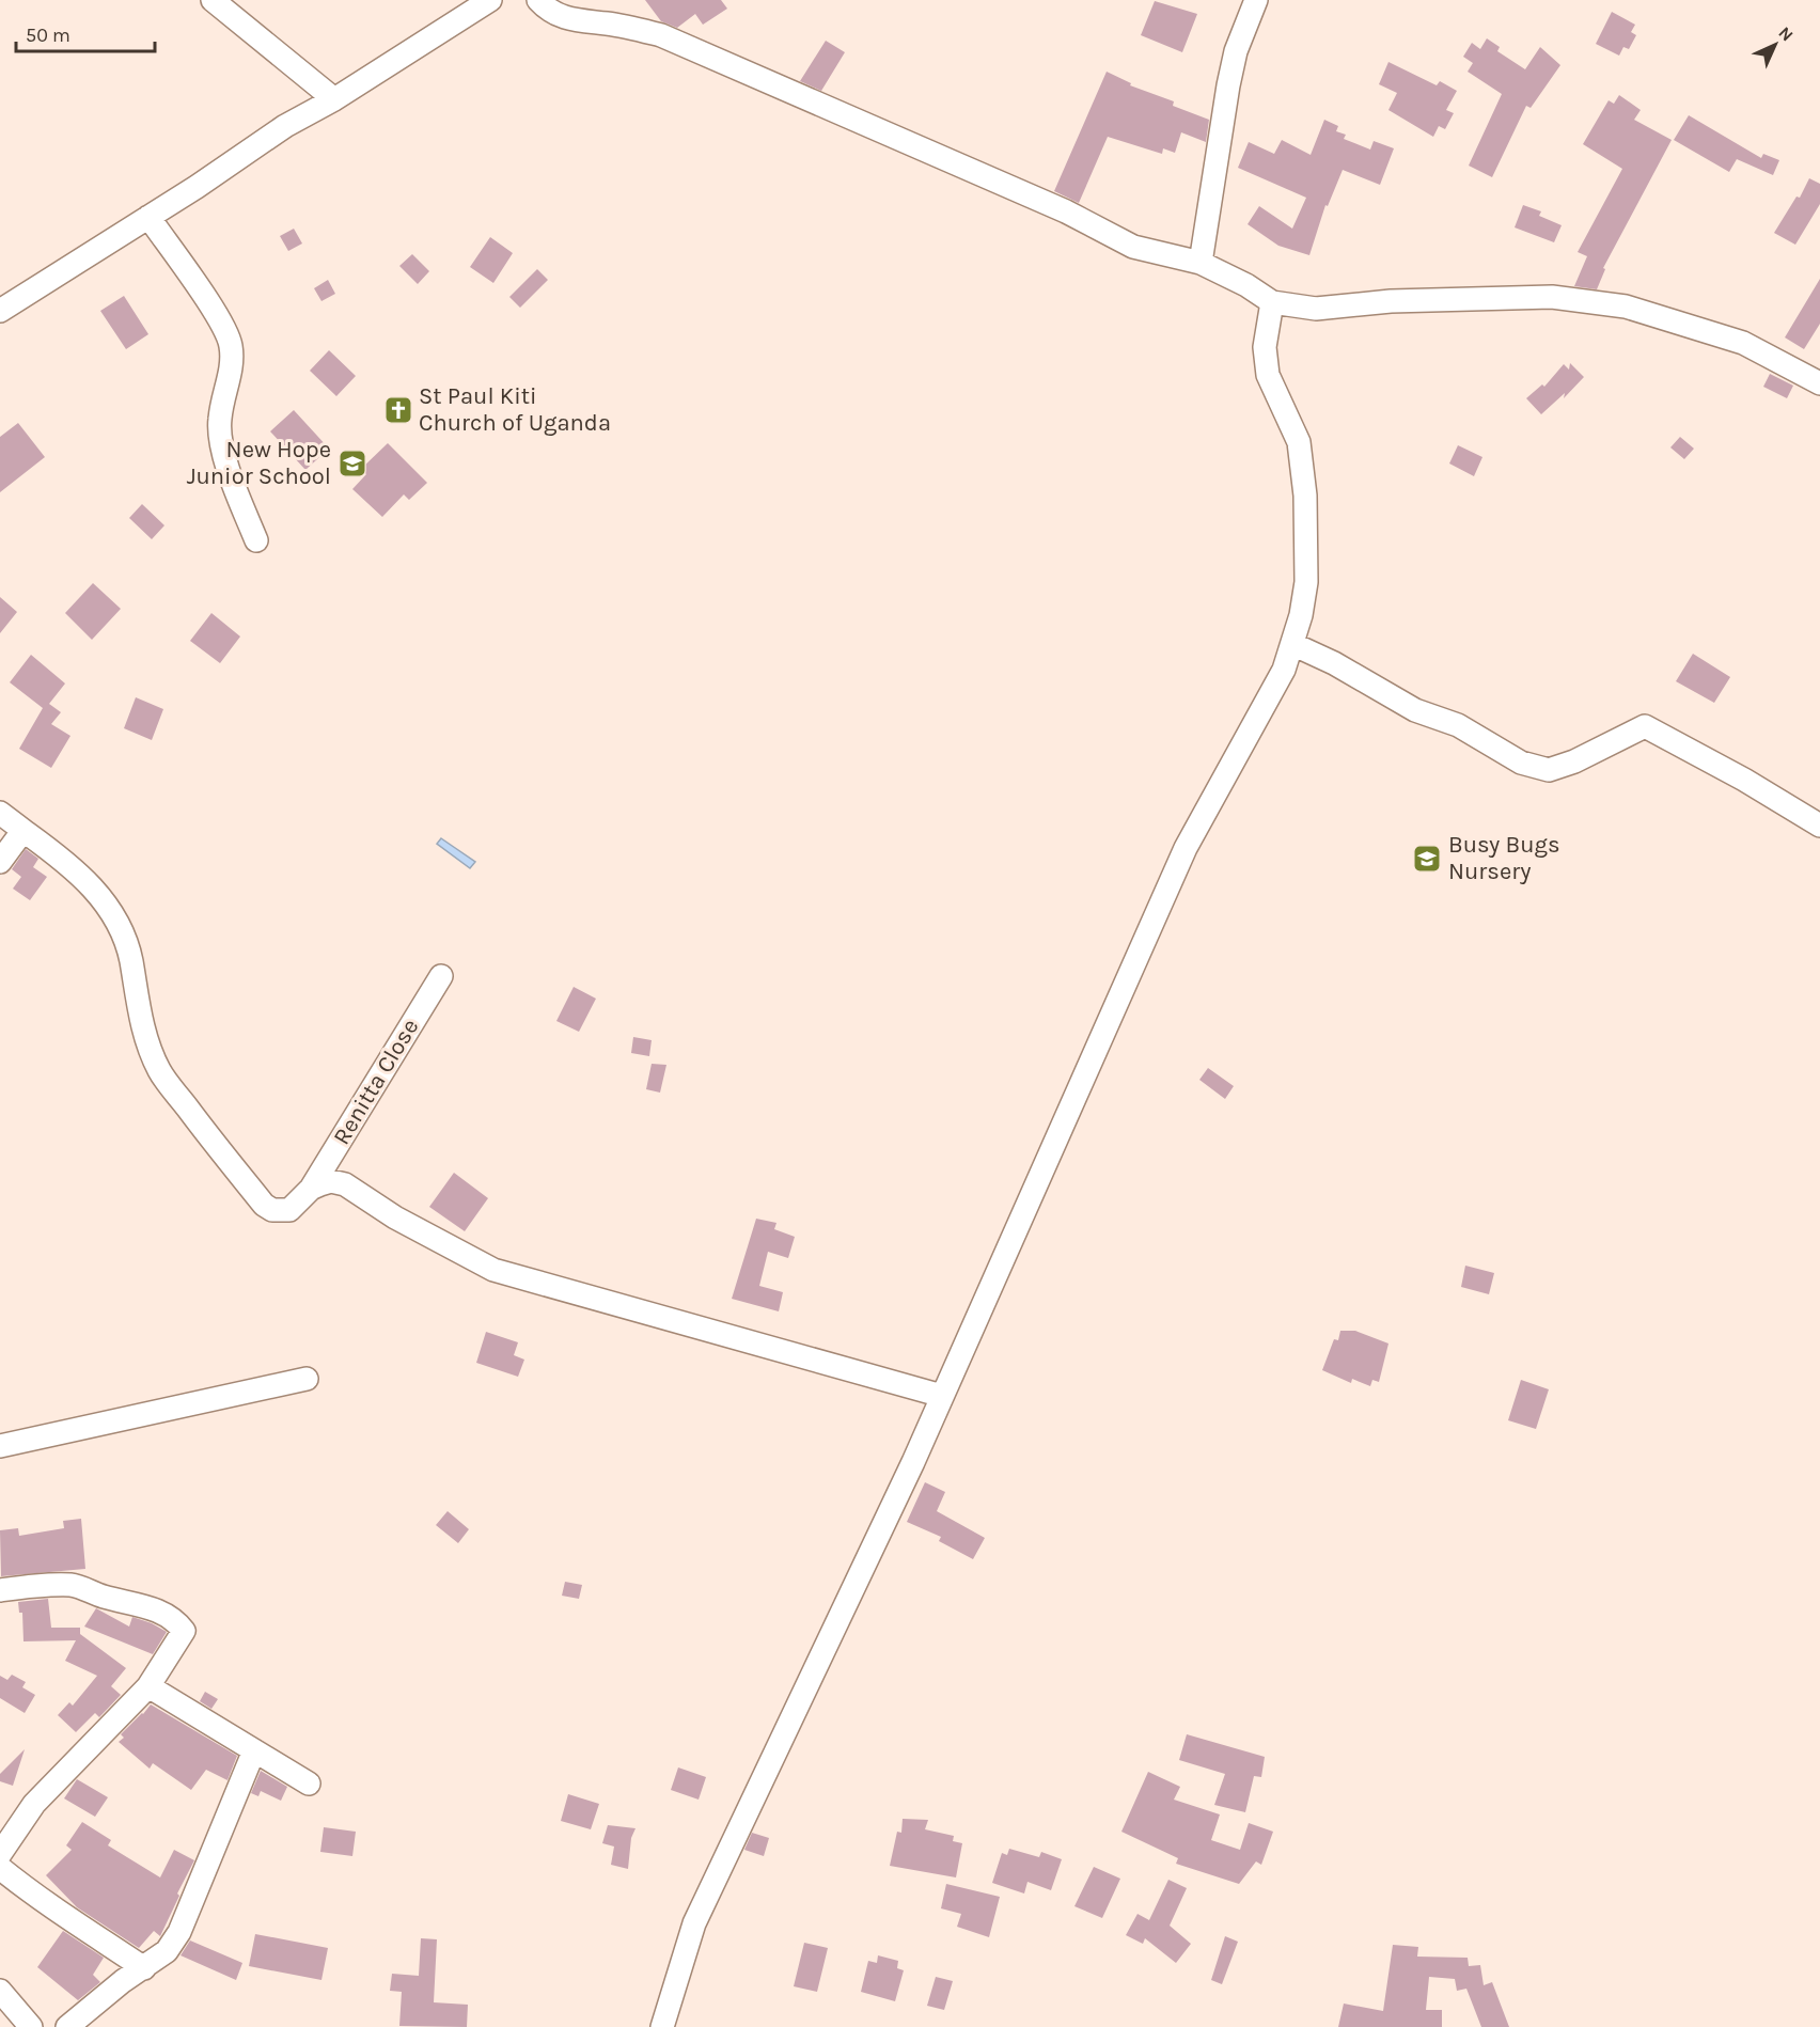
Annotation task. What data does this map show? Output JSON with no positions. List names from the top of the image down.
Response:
{
  "streets": {
    "street": ["Renitta Close"]
  },
  "places": {
    "church": ["St Paul Kiti Church of Uganda"],
    "school or university": ["New Hope Junior School", "Busy Bugs Nursery"]
  },
  "scale_bar": "50 m",
  "north": "top right"
}
